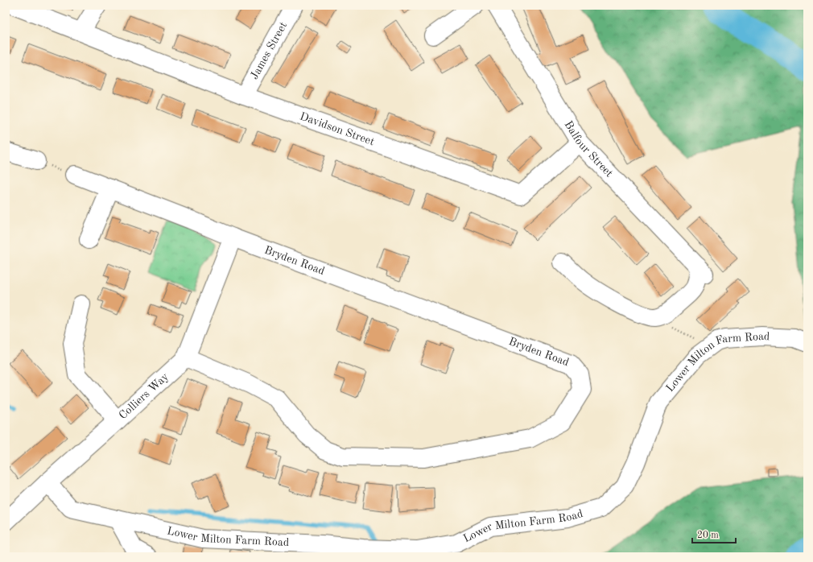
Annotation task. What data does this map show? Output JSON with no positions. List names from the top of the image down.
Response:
{
  "streets": {
    "street": [
      "James Street",
      "Davidson Street",
      "Balfour Street",
      "Bryden Road",
      "Lower Milton Farm Road",
      "Colliers Way"
    ]
  },
  "crossings": [
    ["James Street", "Davidson Street"],
    ["Davidson Street", "Balfour Street"],
    ["Bryden Road", "Colliers Way"],
    ["Lower Milton Farm Road", "Colliers Way"]
  ],
  "scale_bar": "20 m"
}
